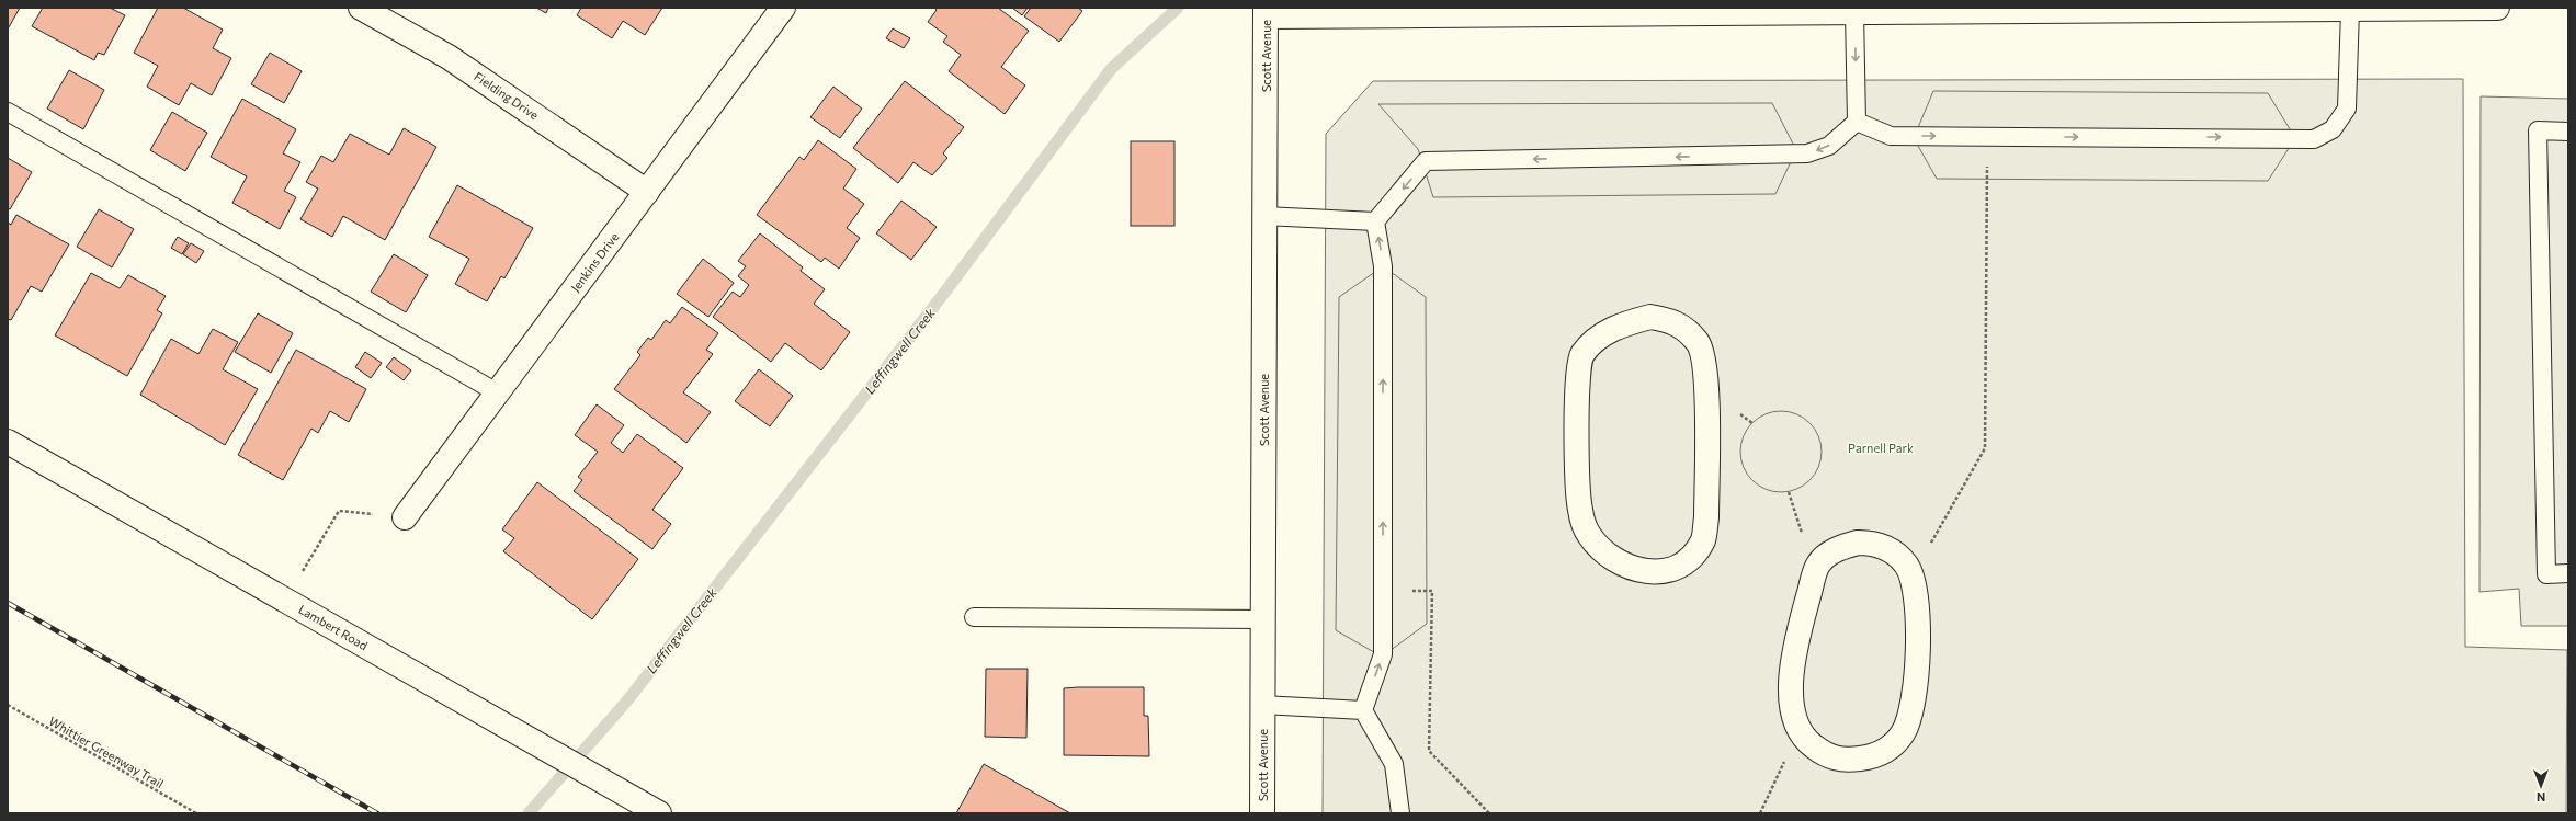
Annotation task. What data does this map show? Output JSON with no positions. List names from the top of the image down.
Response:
{
  "streets": {
    "street": [
      "Scott Avenue",
      "Fielding Drive",
      "Jenkins Drive",
      "Lambert Road"
    ],
    "path": ["Whittier Greenway Trail"]
  },
  "crossings": [
    ["Fielding Drive", "Jenkins Drive"]
  ],
  "water": ["Leffingwell Creek"],
  "parks": ["Parnell Park"],
  "north": "bottom"
}
